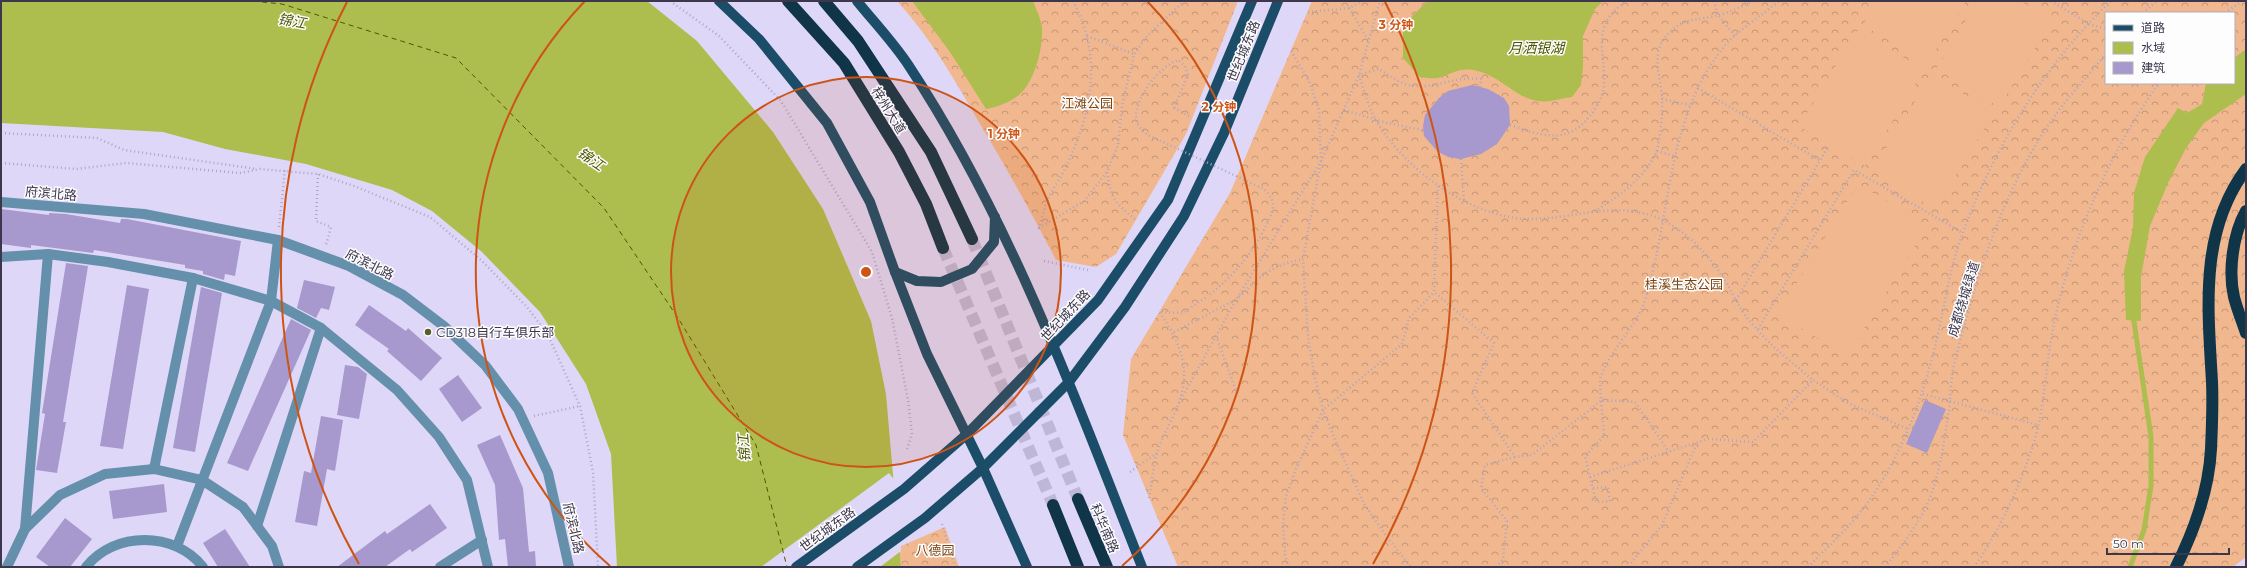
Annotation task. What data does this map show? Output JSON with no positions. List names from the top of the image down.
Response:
{
  "streets": {
    "highway": ["梓州大道", "科华南路"],
    "main road": ["世纪城东路"],
    "street": ["府滨北路"],
    "path": ["成都绕城绿道"]
  },
  "water": ["锦江", "月洒银湖"],
  "parks": ["江滩公园", "桂溪生态公园", "八德园"],
  "places": ["CD318自行车俱乐部"],
  "legend": ["道路", "水域", "建筑"],
  "scale_bar": "50 m",
  "rings": ["3 分钟", "2 分钟", "1 分钟"]
}
